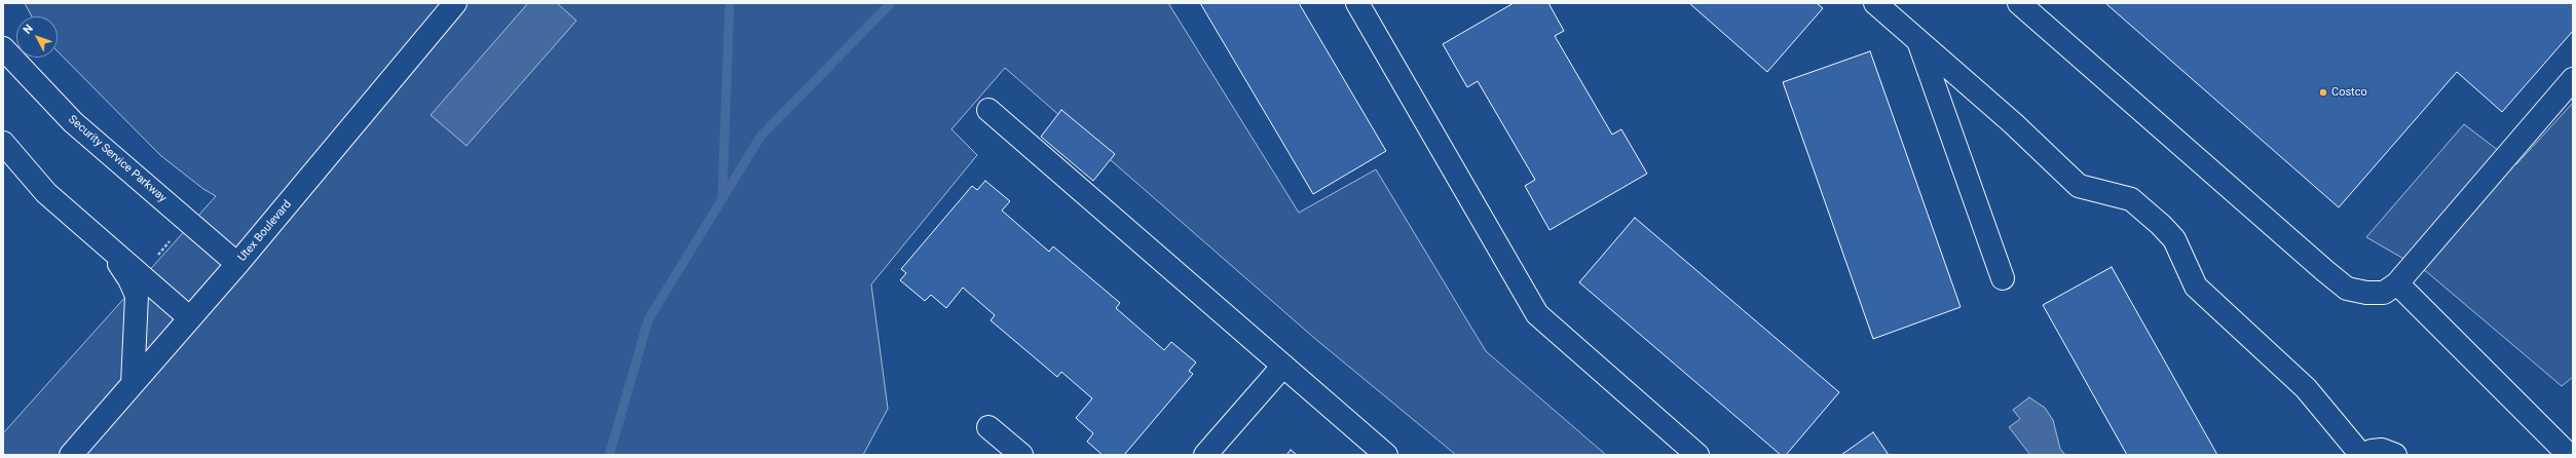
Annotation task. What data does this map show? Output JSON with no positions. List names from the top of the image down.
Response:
{
  "streets": {
    "street": ["Security Service Parkway", "Utex Boulevard"]
  },
  "crossings": [
    ["Security Service Parkway", "Utex Boulevard"]
  ],
  "places": ["Costco"],
  "north": "top left"
}
